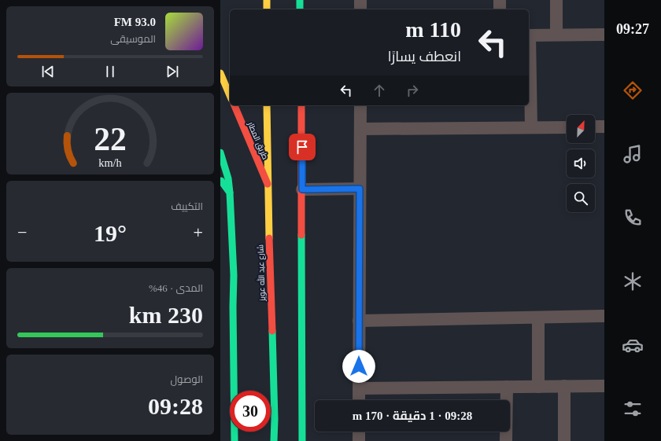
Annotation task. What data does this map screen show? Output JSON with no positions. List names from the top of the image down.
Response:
{
  "streets": {
    "main road": ["طريق المطار", "شارع عبد الله عويز"]
  },
  "crossings": [
    ["طريق المطار", "شارع عبد الله عويز"]
  ],
  "north": "top right",
  "page": {
    "tabs": "09:27",
    "turn": ["110 m", "انعطف يسارًا"],
    "song": ["93.0 FM", "الموسيقى"],
    "tile": [
      "التكييف",
      ["المدى · 46%", "230 km"],
      ["الوصول", "09:28"]
    ],
    "heat": ["−", "19°", "+"],
    "limit": "30",
    "trip": "09:28 · 1 دقيقة · 170 m",
    "gauge": ["22", "km/h"]
  }
}
